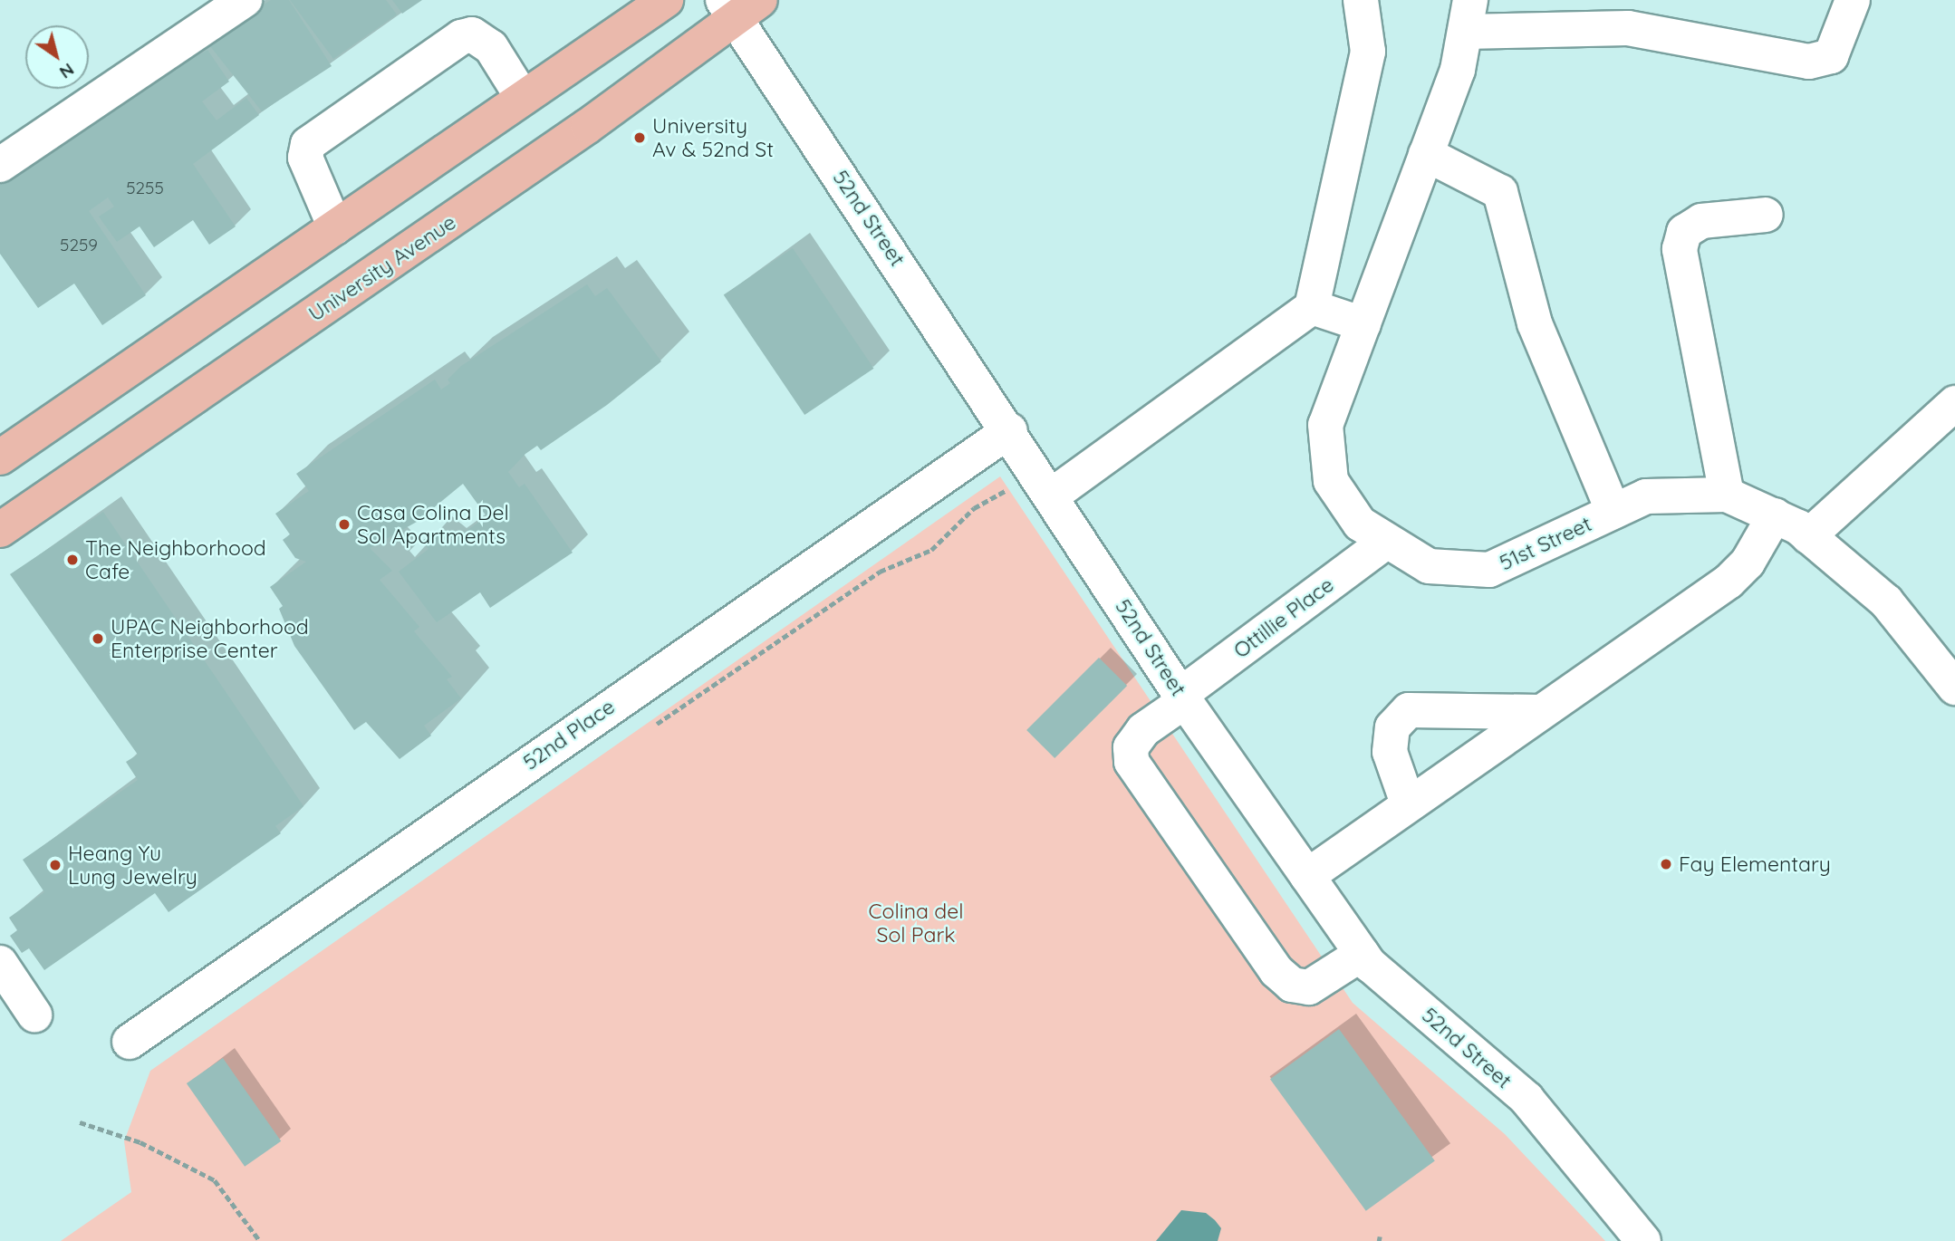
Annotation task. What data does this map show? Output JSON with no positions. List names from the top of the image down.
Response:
{
  "streets": {
    "main road": ["University Avenue"],
    "street": [
      "52nd Street",
      "51st Street",
      "Ottillie Place",
      "52nd Place"
    ]
  },
  "crossings": [
    ["52nd Street", "University Avenue"],
    ["52nd Street", "Ottillie Place"],
    ["52nd Street", "52nd Place"],
    ["51st Street", "Ottillie Place"]
  ],
  "parks": ["Colina del Sol Park"],
  "places": [
    "University Av & 52nd St",
    "Casa Colina Del Sol Apartments",
    "The Neighborhood Cafe",
    "UPAC Neighborhood Enterprise Center",
    "Fay Elementary",
    "Heang Yu Lung Jewelry"
  ],
  "house_numbers": ["5255", "5259"],
  "north": "bottom right"
}
